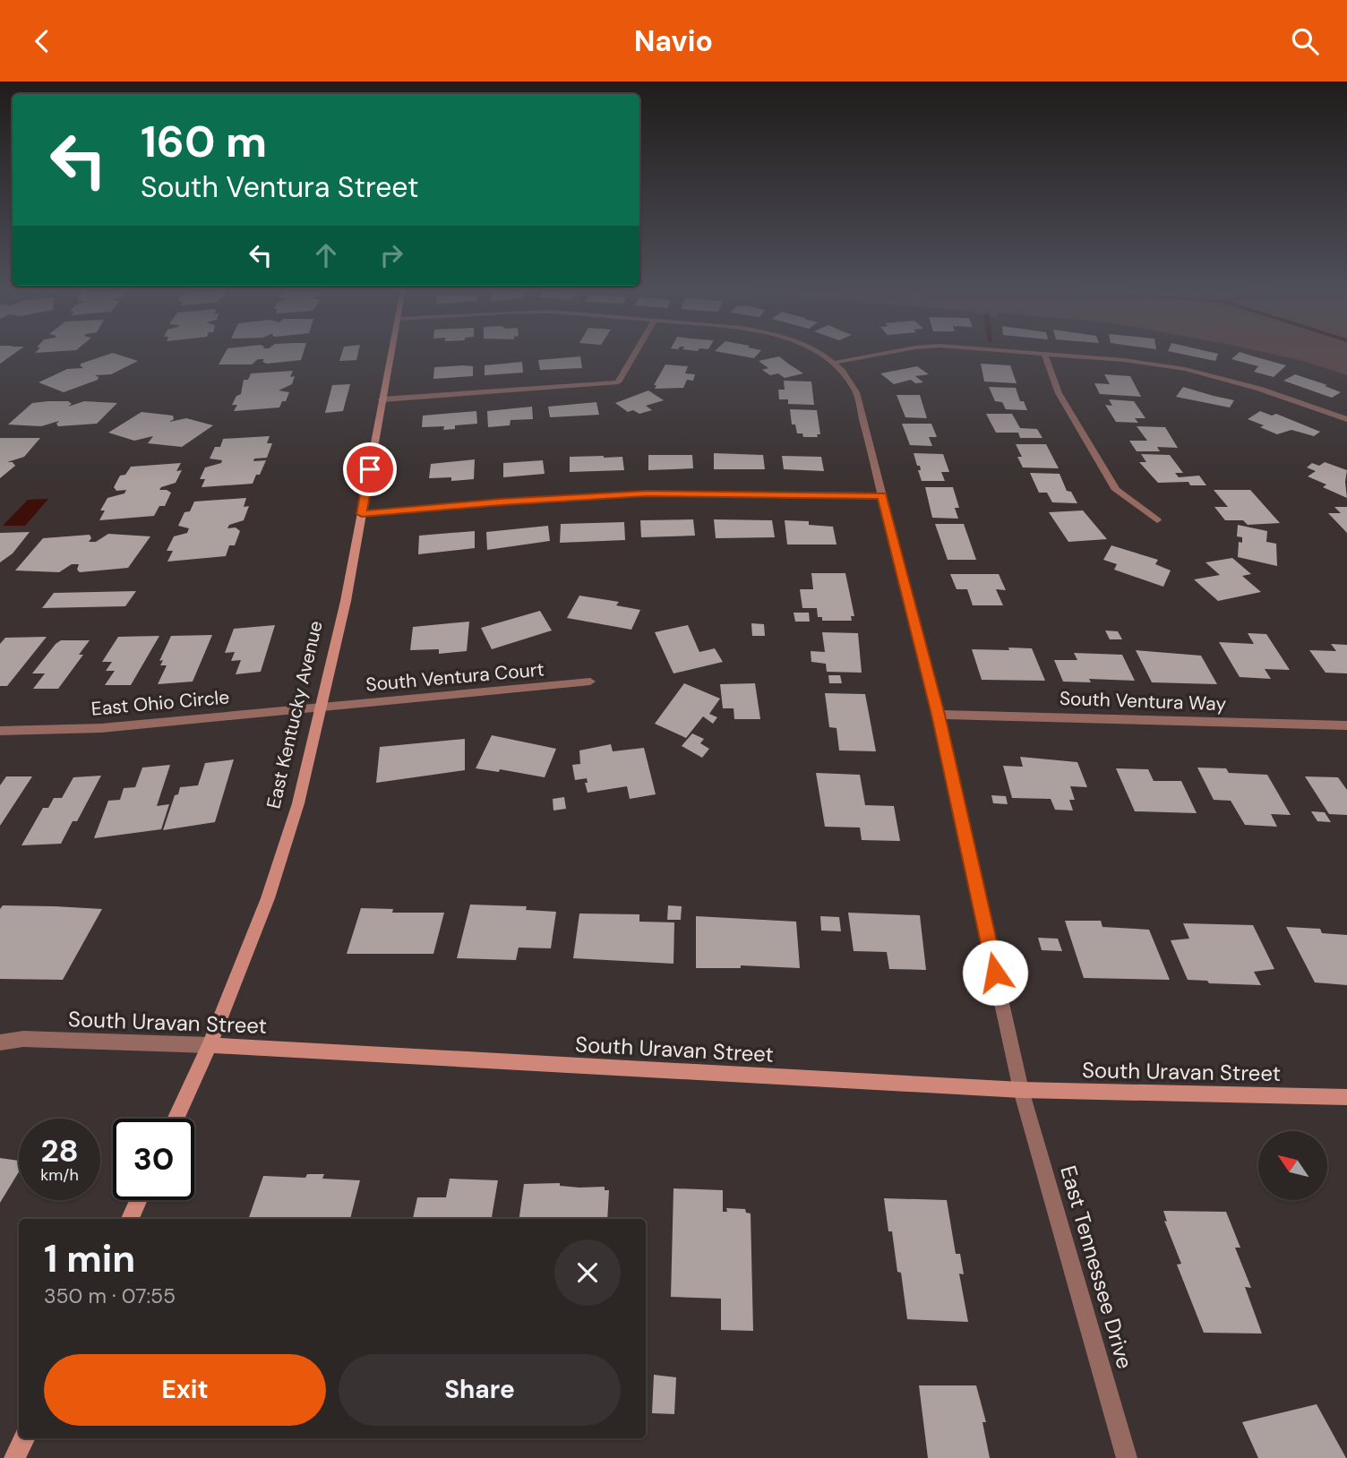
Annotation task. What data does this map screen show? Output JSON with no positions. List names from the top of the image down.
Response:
{
  "streets": {
    "street": [
      "South Ventura Court",
      "South Ventura Way",
      "East Ohio Circle",
      "East Kentucky Avenue",
      "South Uravan Street",
      "East Tennessee Drive"
    ]
  },
  "crossings": [
    ["South Ventura Court", "East Ohio Circle"],
    ["South Ventura Court", "East Kentucky Avenue"],
    ["South Ventura Way", "East Tennessee Drive"],
    ["East Ohio Circle", "East Kentucky Avenue"],
    ["East Kentucky Avenue", "South Uravan Street"],
    ["South Uravan Street", "East Tennessee Drive"]
  ],
  "north": "top left",
  "page": {
    "header": "Navio",
    "turn": ["160 m", "South Ventura Street"],
    "speed": "28 km/h",
    "limit": "30",
    "heading": ["1 min", "350 m · 07:55"],
    "buttons": ["Exit", "Share"]
  }
}
